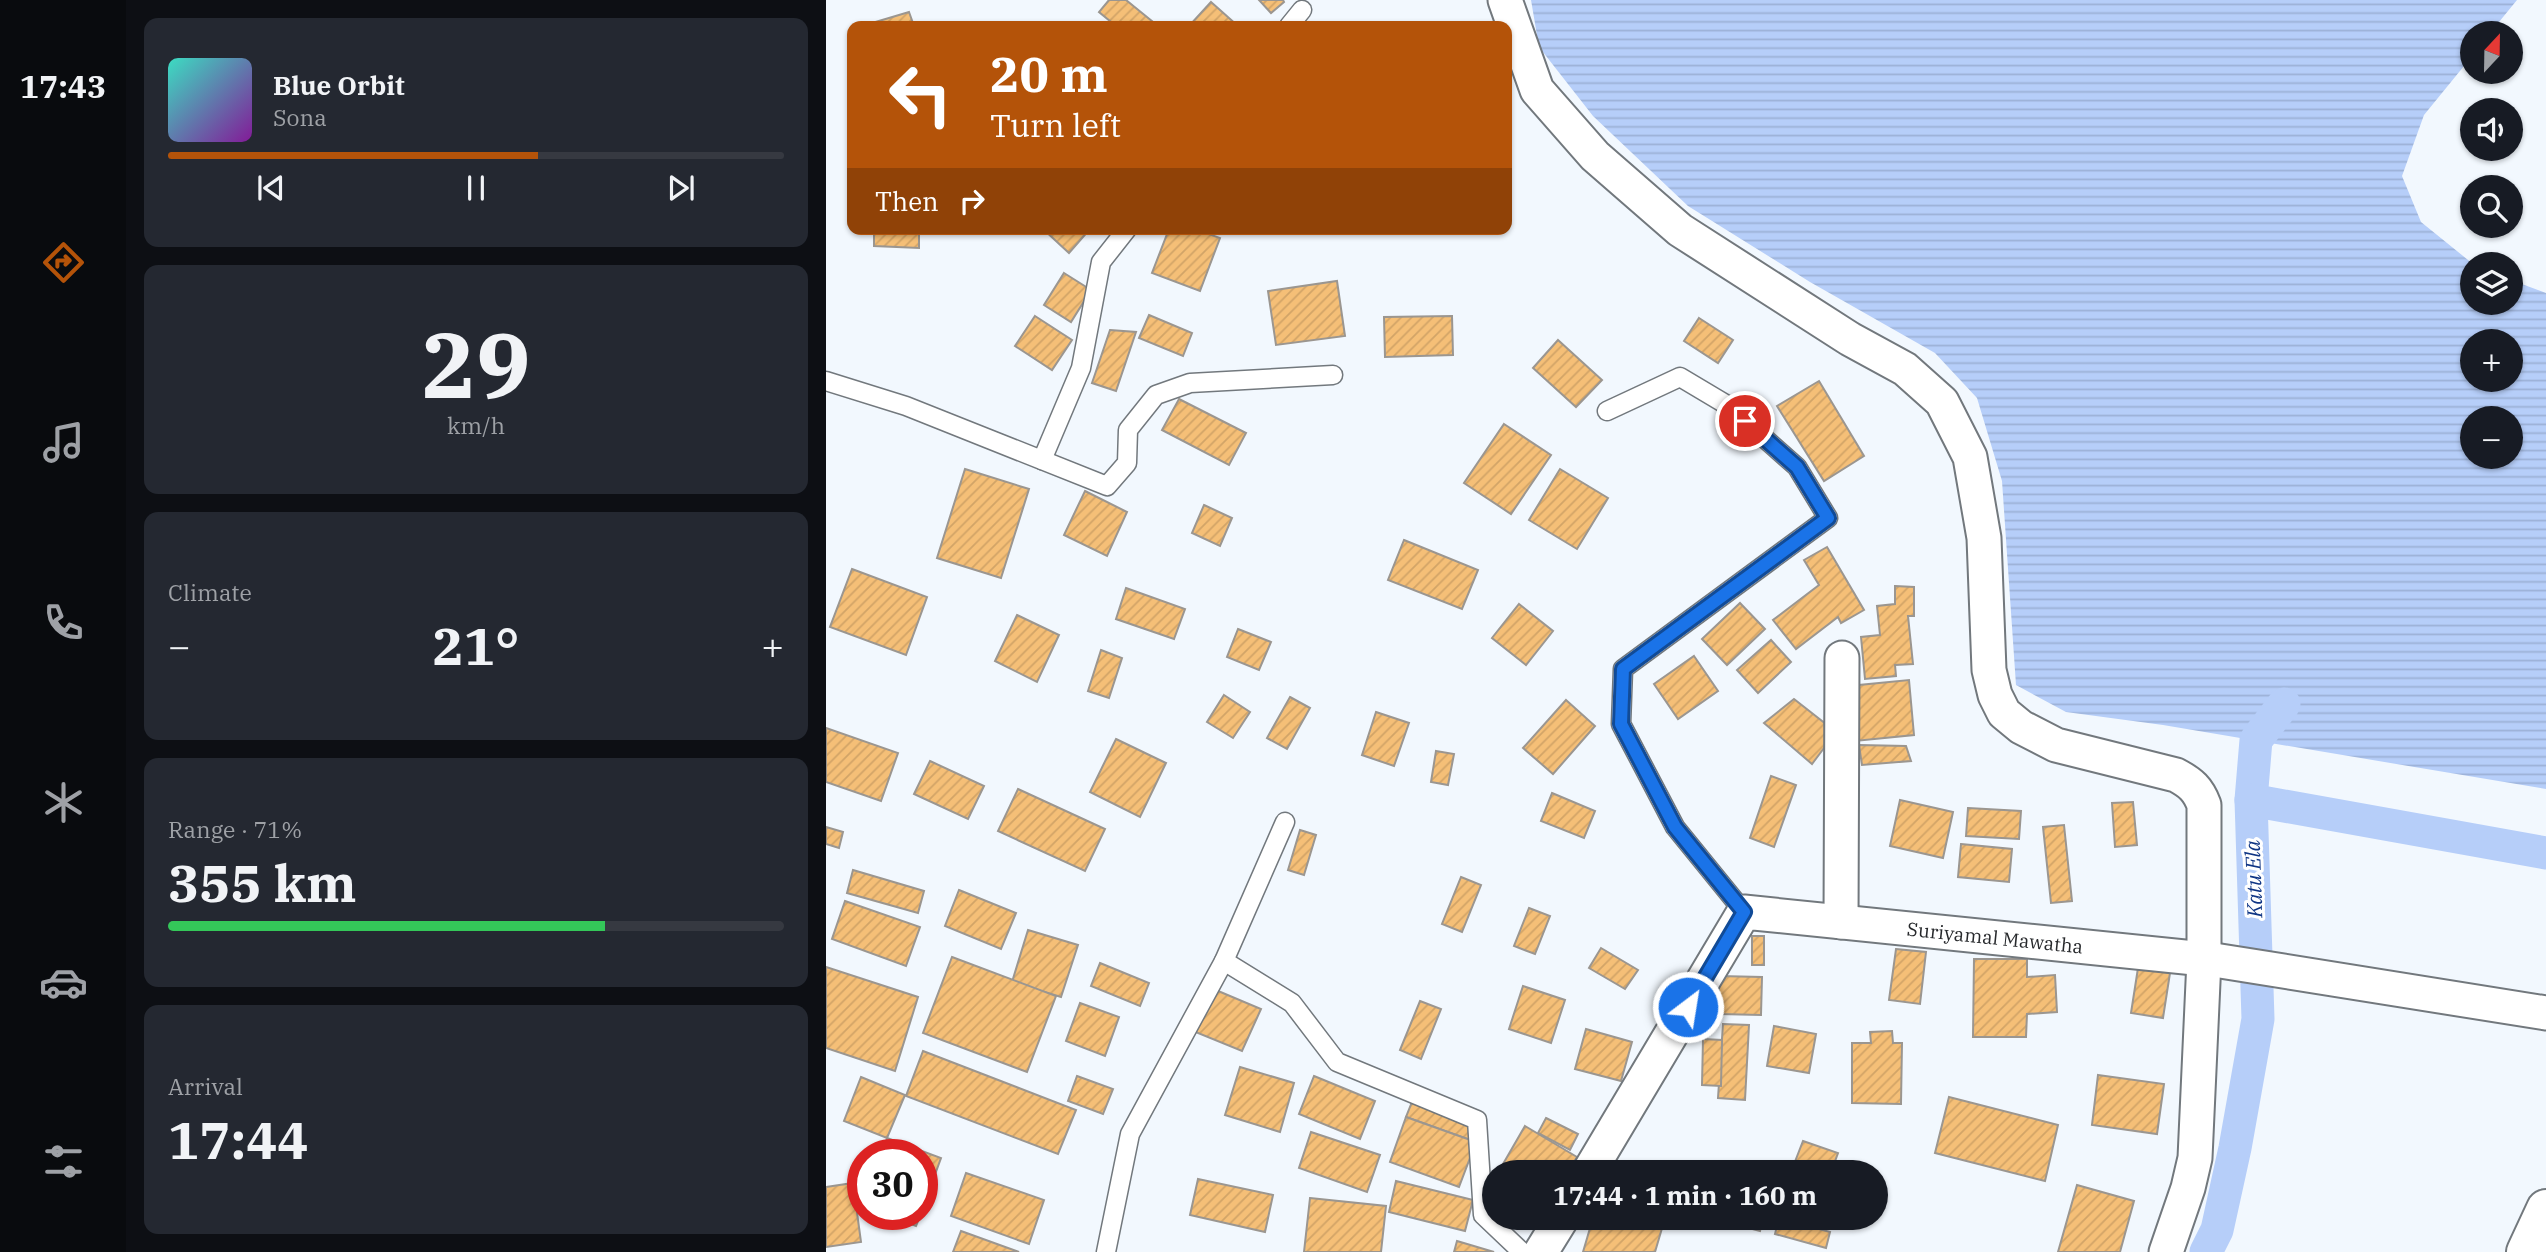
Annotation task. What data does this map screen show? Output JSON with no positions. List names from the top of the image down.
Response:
{
  "streets": {
    "street": ["Suriyamal Mawatha"]
  },
  "water": ["Katu Ela"],
  "north": "top",
  "page": {
    "tabs": "17:43",
    "map_buttons": ["+", "−"],
    "turn": ["20 m", "Turn left"],
    "song": ["Blue Orbit", "Sona"],
    "then": "Then",
    "tile": [
      ["29", "km/h"],
      "Climate",
      ["Range · 71%", "355 km"],
      ["Arrival", "17:44"]
    ],
    "heat": ["−", "21°", "+"],
    "limit": "30",
    "trip": "17:44 · 1 min · 160 m"
  }
}
